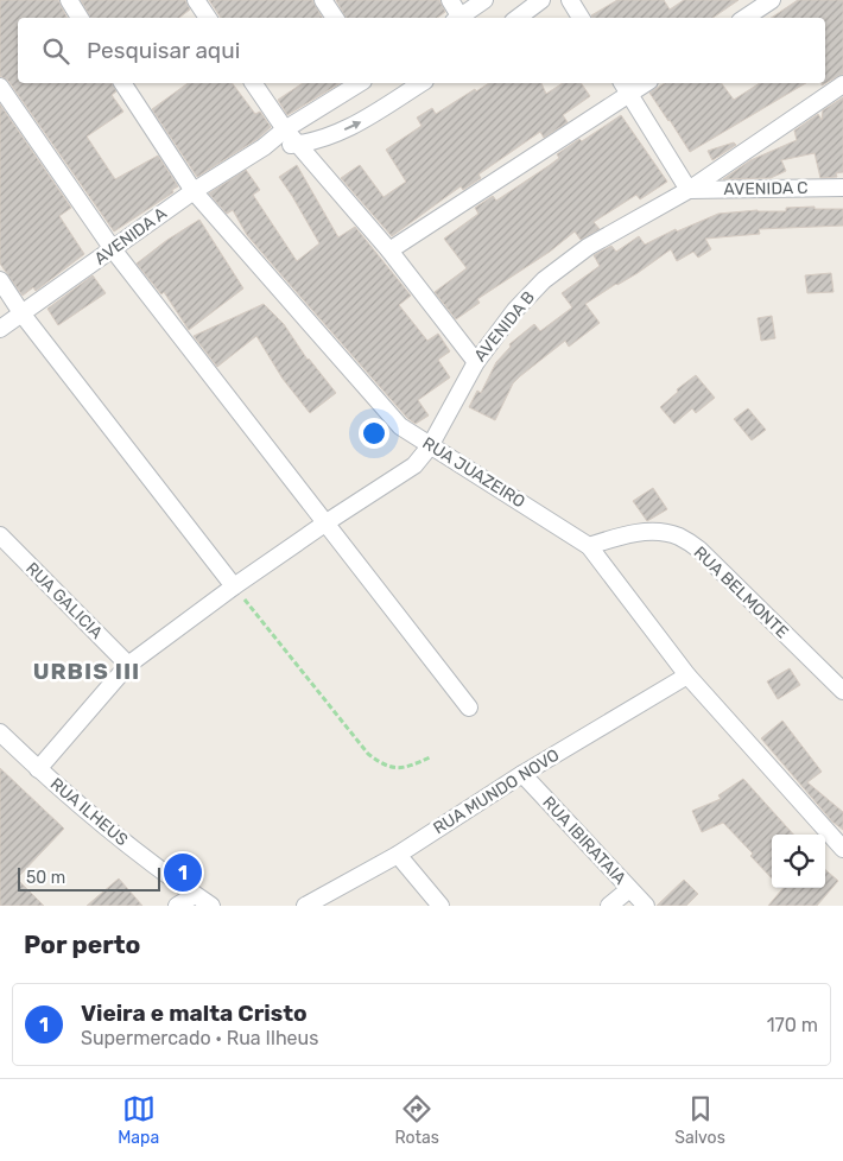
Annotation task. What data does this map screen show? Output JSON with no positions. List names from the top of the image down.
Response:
{
  "streets": {
    "street": [
      "AVENIDA C",
      "AVENIDA A",
      "AVENIDA B",
      "RUA JUAZEIRO",
      "RUA BELMONTE",
      "RUA GALICIA",
      "RUA MUNDO NOVO",
      "RUA ILHEUS",
      "RUA IBIRATAIA"
    ]
  },
  "crossings": [
    ["AVENIDA C", "AVENIDA B"],
    ["AVENIDA A", "RUA JUAZEIRO"],
    ["AVENIDA B", "RUA JUAZEIRO"],
    ["AVENIDA B", "RUA GALICIA"],
    ["AVENIDA B", "RUA ILHEUS"],
    ["RUA JUAZEIRO", "RUA BELMONTE"],
    ["RUA JUAZEIRO", "RUA MUNDO NOVO"],
    ["RUA MUNDO NOVO", "RUA IBIRATAIA"]
  ],
  "districts": ["URBIS III"],
  "scale_bar": "50 m",
  "page": {
    "search": "Pesquisar aqui",
    "pins": "1",
    "scale": "50 m",
    "heading": "Por perto",
    "list": [
      {
        "mark": "1",
        "name": "Vieira e malta Cristo",
        "note": "Supermercado · Rua Ilheus",
        "value": "170 m"
      }
    ],
    "nav": ["Mapa", "Rotas", "Salvos"]
  }
}
